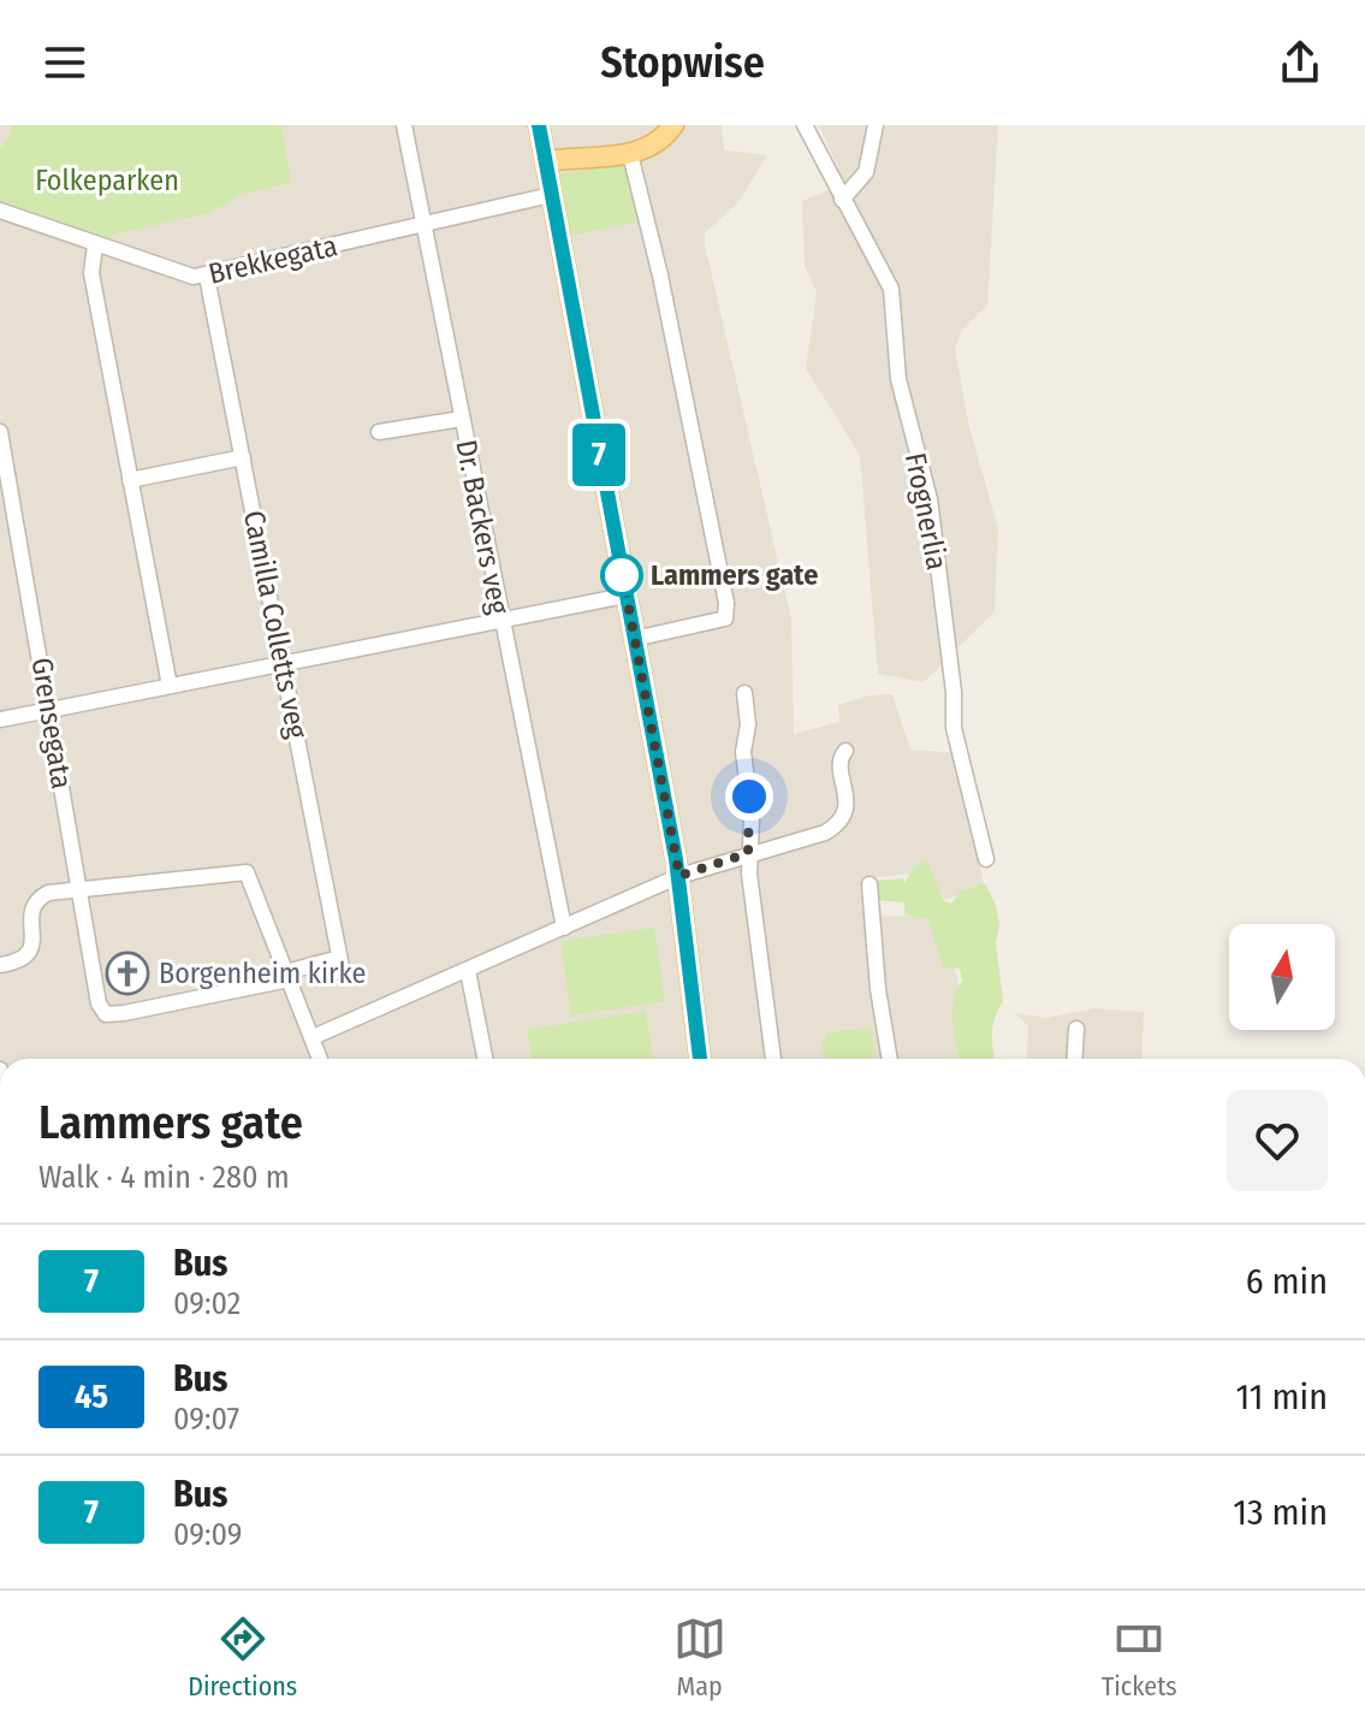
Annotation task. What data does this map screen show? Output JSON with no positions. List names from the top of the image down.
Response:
{
  "streets": {
    "street": [
      "Brekkegata",
      "Frognerlia",
      "Dr. Backers veg",
      "Camilla Colletts veg",
      "Grensegata"
    ]
  },
  "crossings": [
    ["Brekkegata", "Dr. Backers veg"],
    ["Brekkegata", "Camilla Colletts veg"],
    ["Camilla Colletts veg", "Grensegata"]
  ],
  "parks": ["Folkeparken"],
  "places": {
    "other": ["Lammers gate"],
    "church": ["Borgenheim kirke"]
  },
  "lines": ["bus line 7"],
  "north": "top",
  "page": {
    "header": "Stopwise",
    "on_map": "7",
    "heading": ["Lammers gate", "Walk · 4 min · 280 m"],
    "list": [
      {
        "mark": "7",
        "name": "Bus",
        "note": "09:02",
        "value": "6 min"
      },
      {
        "mark": "45",
        "name": "Bus",
        "note": "09:07",
        "value": "11 min"
      },
      {
        "mark": "7",
        "name": "Bus",
        "note": "09:09",
        "value": "13 min"
      }
    ],
    "tabs": ["Directions", "Map", "Tickets"]
  }
}
